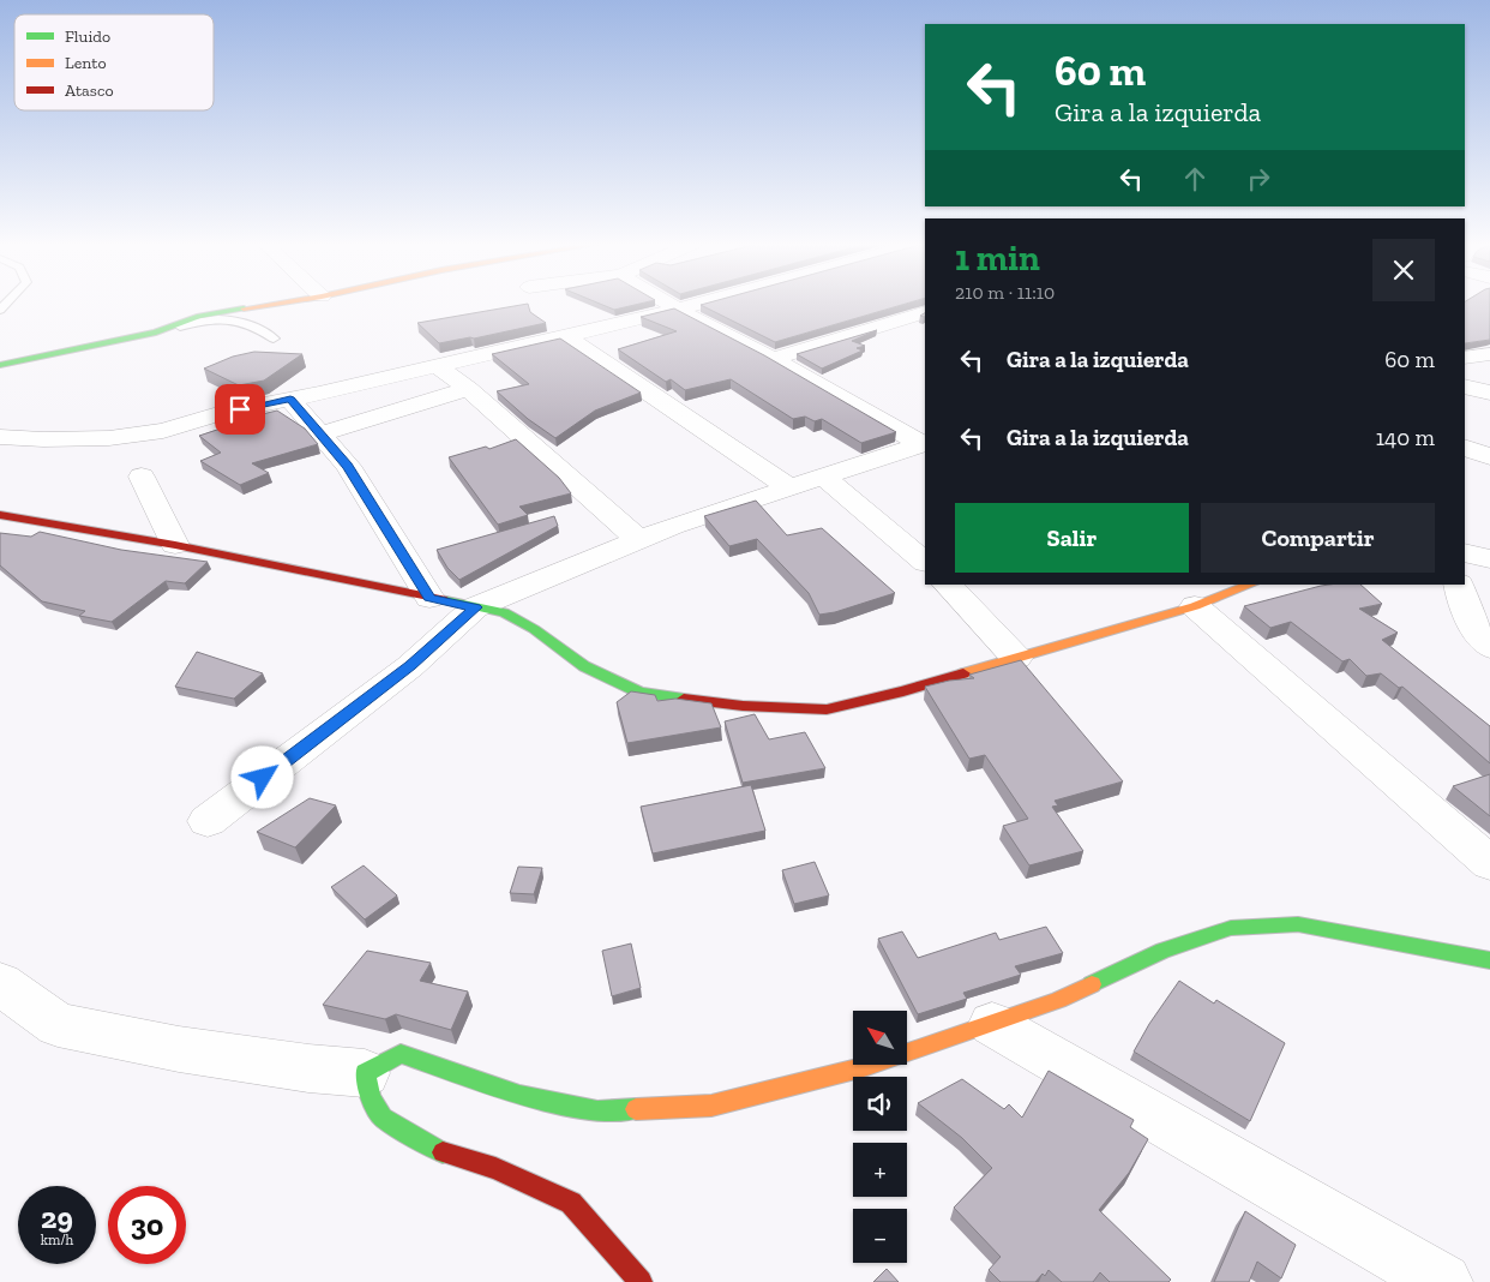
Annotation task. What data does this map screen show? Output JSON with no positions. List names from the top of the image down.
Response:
{
  "legend": ["Fluido", "Lento", "Atasco"],
  "north": "top left",
  "page": {
    "turn": ["60 m", "Gira a la izquierda"],
    "heading": ["1 min", "210 m · 11:10"],
    "list": [
      {
        "name": "Gira a la izquierda",
        "value": "60 m"
      },
      {
        "name": "Gira a la izquierda",
        "value": "140 m"
      }
    ],
    "buttons": ["Salir", "Compartir"],
    "map_buttons": ["+", "−"],
    "speed": "29 km/h",
    "limit": "30"
  }
}
